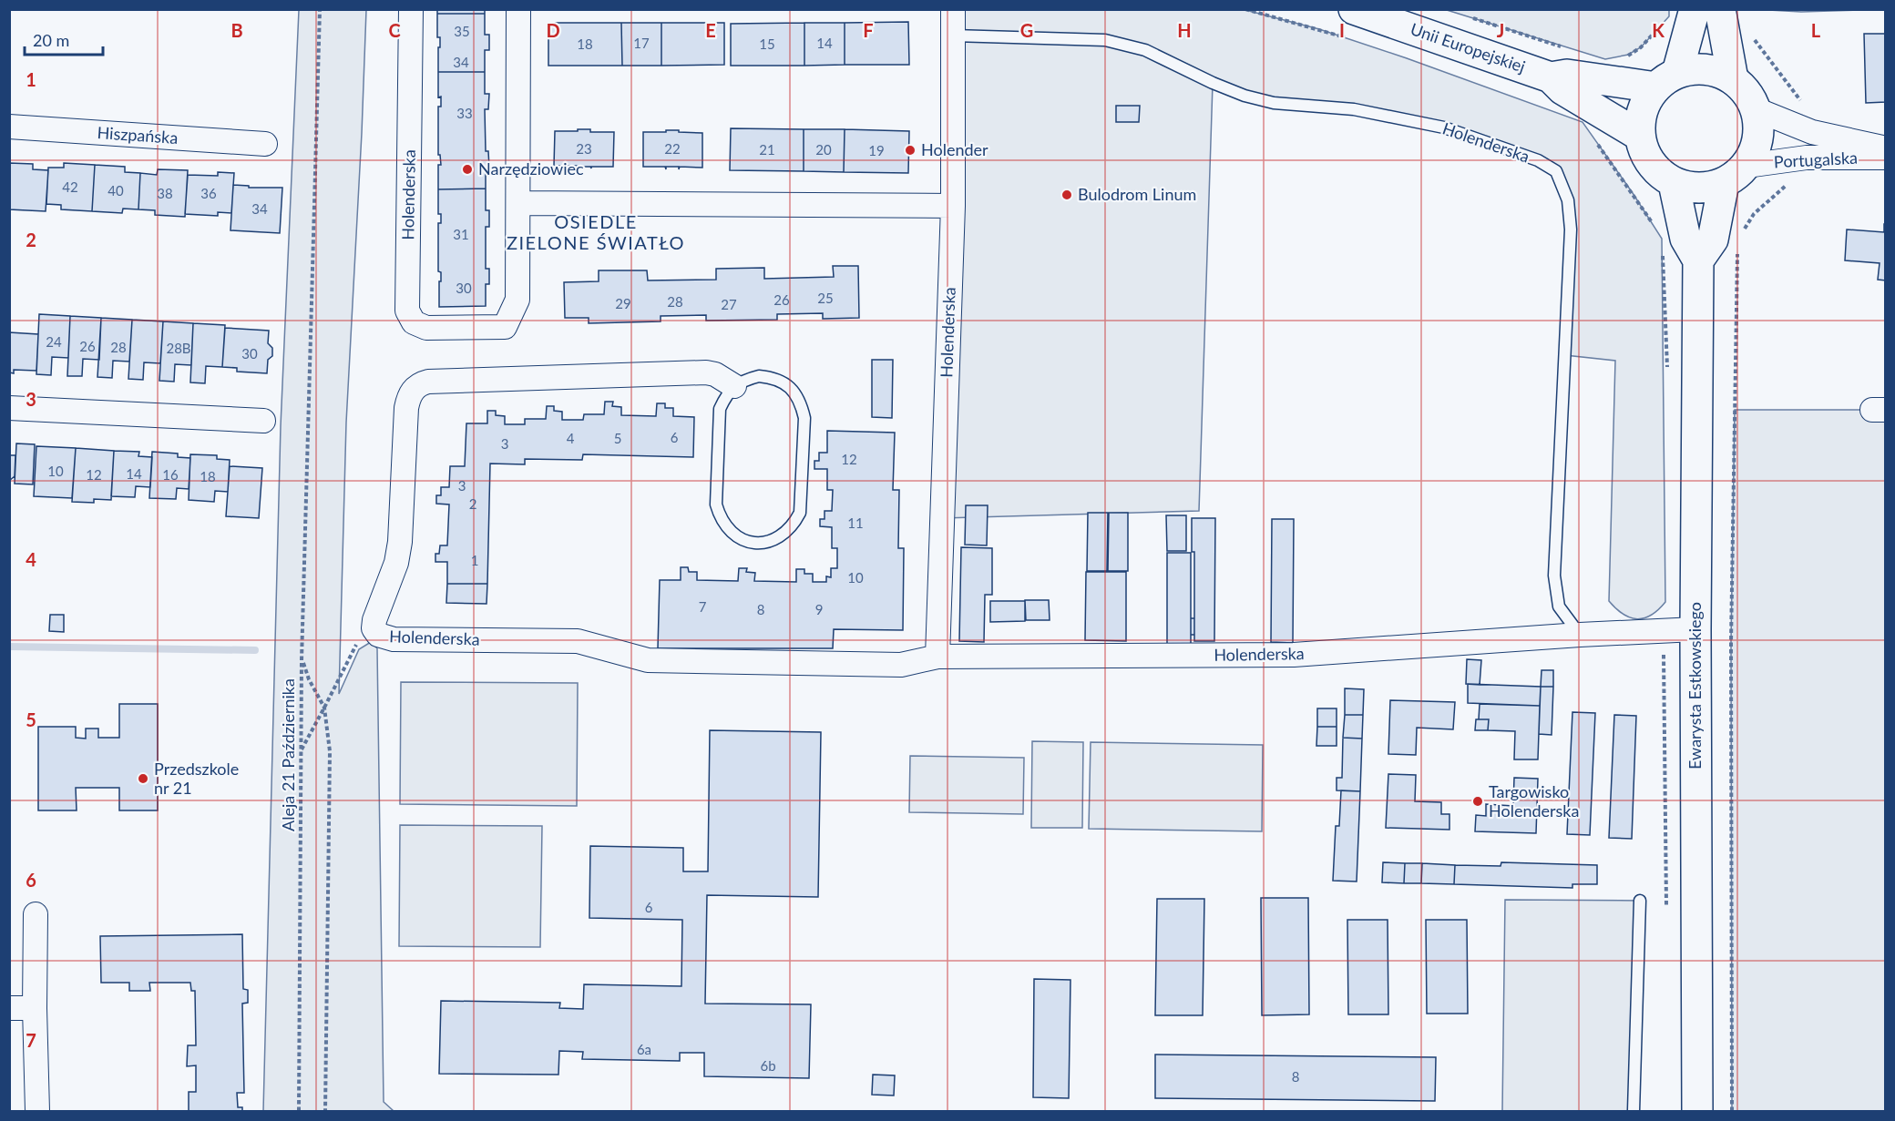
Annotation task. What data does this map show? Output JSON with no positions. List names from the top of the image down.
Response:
{
  "streets": {
    "main road": ["Unii Europejskiej", "Ewarysta Estkowskiego"],
    "street": ["Hiszpańska", "Holenderska", "Portugalska"],
    "path": ["Aleja 21 Października"]
  },
  "crossings": [
    ["Unii Europejskiej", "Portugalska"],
    ["Unii Europejskiej", "Ewarysta Estkowskiego"],
    ["Holenderska", "Ewarysta Estkowskiego"],
    ["Portugalska", "Ewarysta Estkowskiego"]
  ],
  "districts": ["OSIEDLE ZIELONE ŚWIATŁO"],
  "places": [
    "Holender",
    "Narzędziowiec",
    "Bulodrom Linum",
    "Przedszkole nr 21",
    "Targowisko Holenderska"
  ],
  "house_numbers": [
    "35",
    "17",
    "14",
    "18",
    "15",
    "34",
    "33",
    "23",
    "22",
    "21",
    "20",
    "19",
    "42",
    "40",
    "38",
    "36",
    "34",
    "31",
    "30",
    "25",
    "26",
    "28",
    "29",
    "27",
    "24",
    "26",
    "28",
    "28B",
    "30",
    "6",
    "4",
    "5",
    "3",
    "12",
    "10",
    "14",
    "12",
    "16",
    "18",
    "3",
    "2",
    "11",
    "1",
    "10",
    "7",
    "8",
    "9",
    "6",
    "6a",
    "6b",
    "8"
  ],
  "scale_bar": "20 m",
  "grid": {
    "columns": [
      "B",
      "C",
      "D",
      "E",
      "F",
      "G",
      "H",
      "I",
      "J",
      "K",
      "L"
    ],
    "rows": [
      "1",
      "2",
      "3",
      "4",
      "5",
      "6",
      "7"
    ]
  }
}
